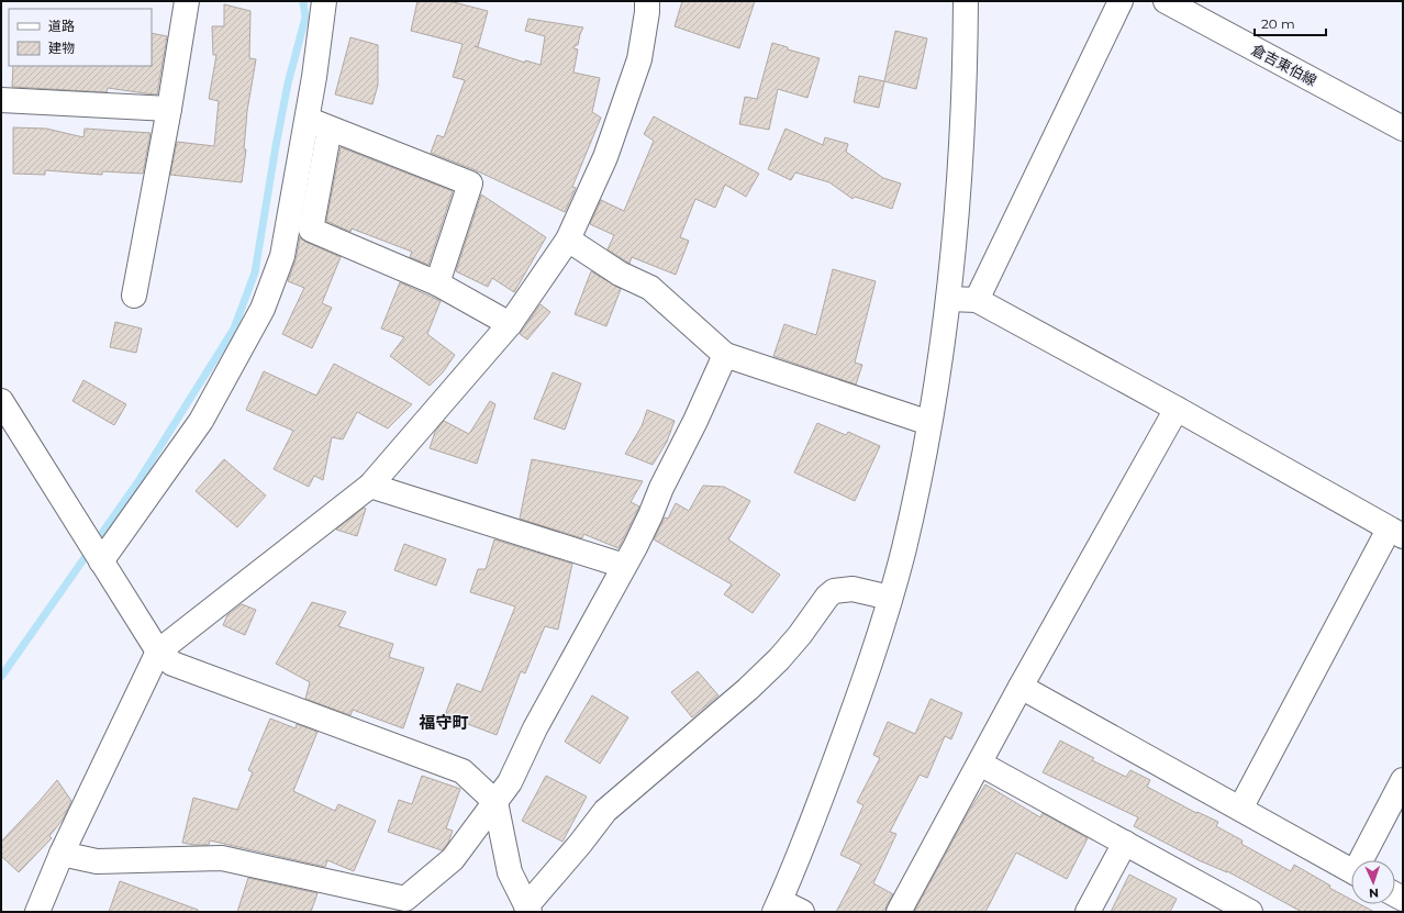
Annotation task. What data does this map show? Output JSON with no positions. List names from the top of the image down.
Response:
{
  "streets": {
    "street": ["倉吉東伯線"]
  },
  "districts": ["福守町"],
  "legend": ["道路", "建物"],
  "scale_bar": "20 m",
  "north": "bottom"
}
